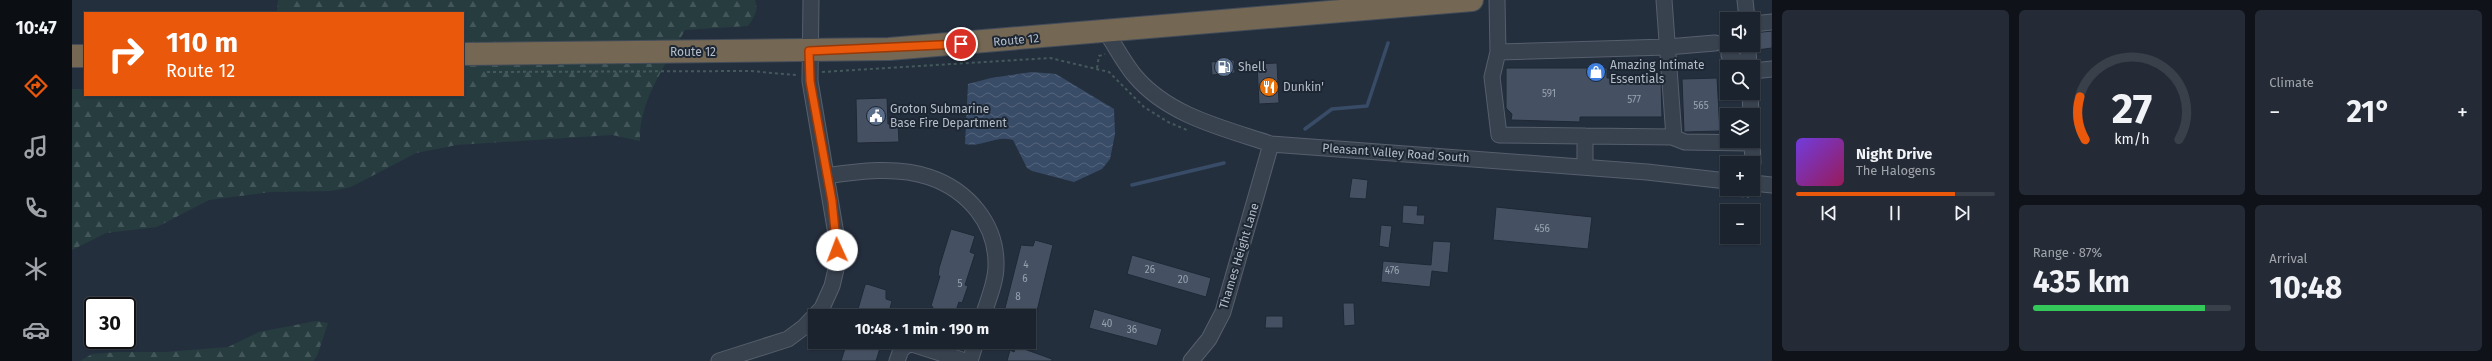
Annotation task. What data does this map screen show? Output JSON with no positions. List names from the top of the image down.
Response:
{
  "streets": {
    "highway": ["Route 12"],
    "street": ["Pleasant Valley Road South", "Thames Height Lane"]
  },
  "crossings": [
    ["Route 12", "Pleasant Valley Road South"],
    ["Pleasant Valley Road South", "Thames Height Lane"]
  ],
  "places": {
    "fuel station": ["Shell"],
    "shop": ["Amazing Intimate Essentials"],
    "restaurant": ["Dunkin'"],
    "public building": ["Groton Submarine Base Fire Department"]
  },
  "house_numbers": [
    "591",
    "577",
    "565",
    "456",
    "4",
    "26",
    "476",
    "6",
    "20",
    "5",
    "8",
    "40",
    "36"
  ],
  "page": {
    "tabs": "10:47",
    "tile": [
      "Climate",
      ["Range · 87%", "435 km"],
      ["Arrival", "10:48"]
    ],
    "map_buttons": ["+", "−"],
    "turn": ["110 m", "Route 12"],
    "heat": ["−", "21°", "+"],
    "song": ["Night Drive", "The Halogens"],
    "limit": "30",
    "trip": "10:48 · 1 min · 190 m",
    "gauge": ["27", "km/h"]
  }
}
